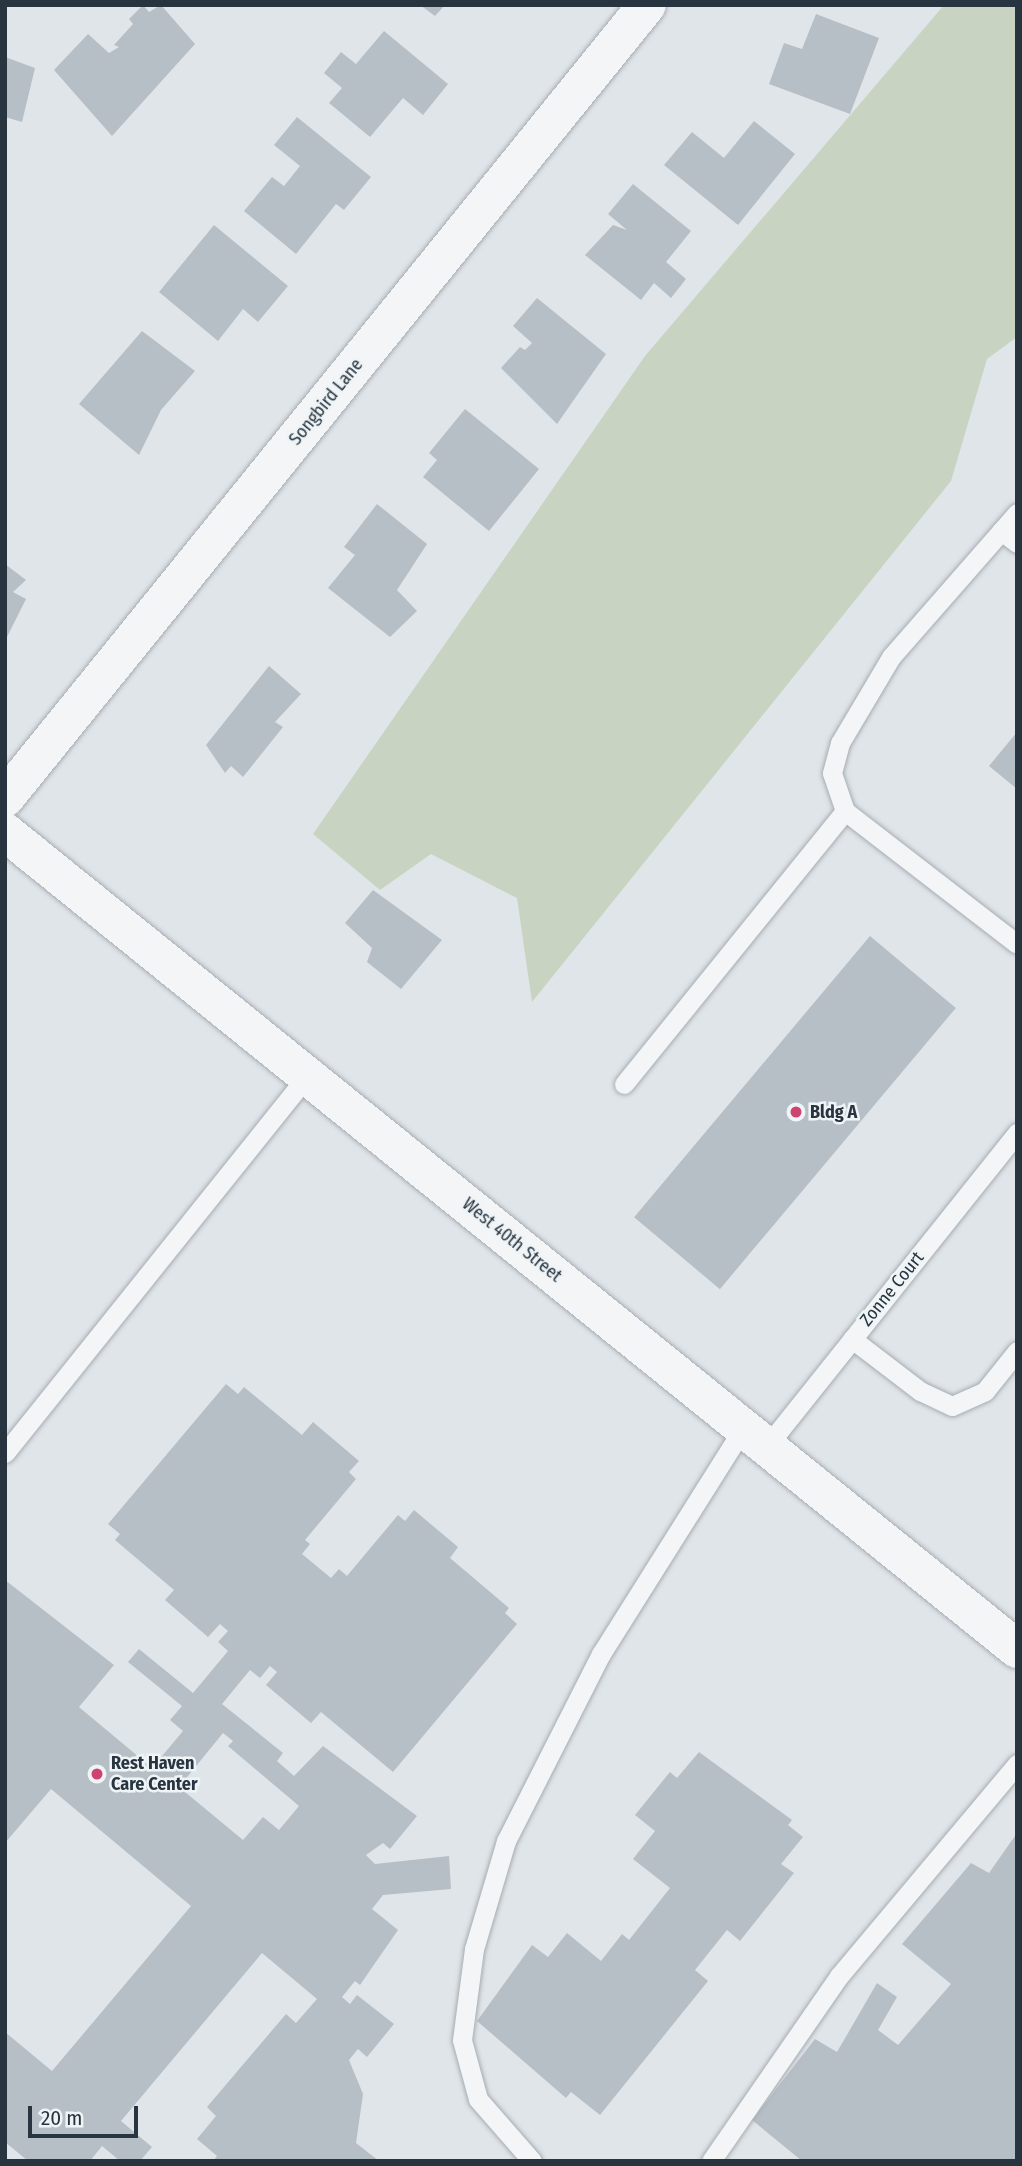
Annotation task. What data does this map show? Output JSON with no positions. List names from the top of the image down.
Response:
{
  "streets": {
    "street": ["Songbird Lane", "West 40th Street"],
    "lane": ["Zonne Court"]
  },
  "crossings": [
    ["West 40th Street", "Zonne Court"]
  ],
  "places": ["Bldg A", "Rest Haven Care Center"],
  "scale_bar": "20 m"
}
